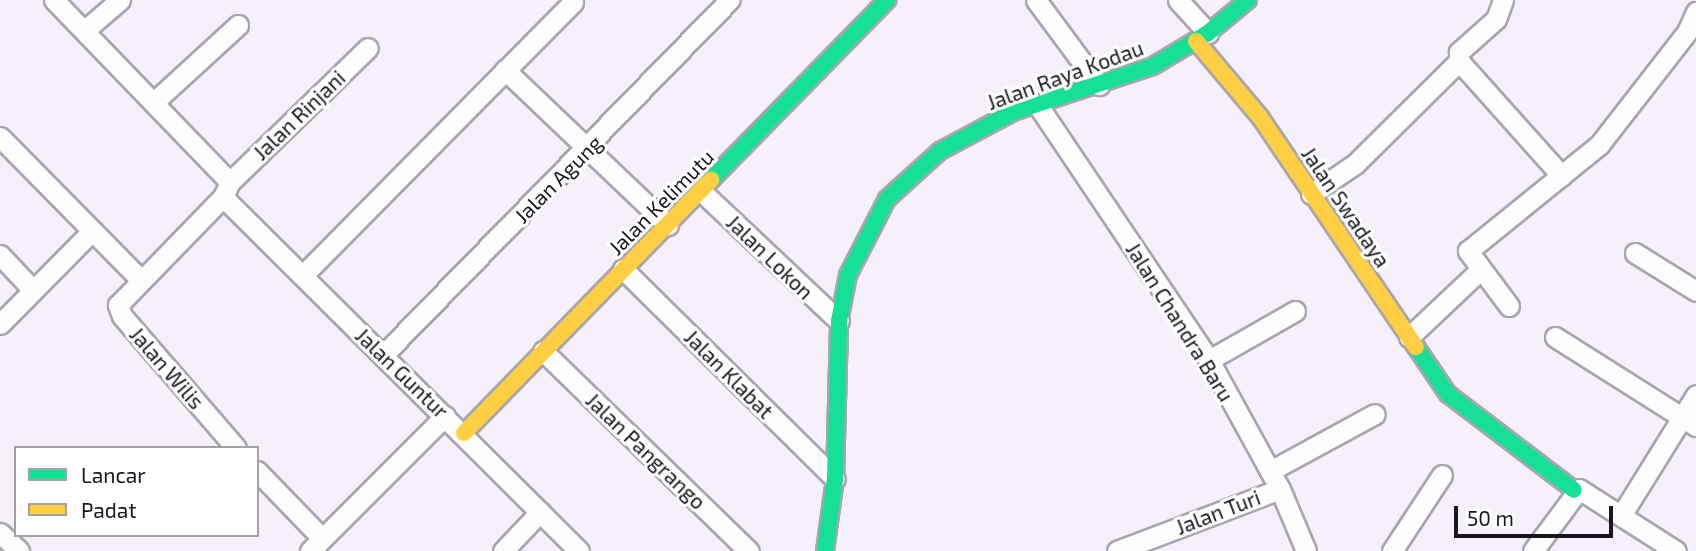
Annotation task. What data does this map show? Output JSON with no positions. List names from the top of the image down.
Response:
{
  "streets": {
    "street": [
      "Jalan Raya Kodau",
      "Jalan Rinjani",
      "Jalan Agung",
      "Jalan Kelimutu",
      "Jalan Swadaya",
      "Jalan Lokon",
      "Jalan Chandra Baru",
      "Jalan Wilis",
      "Jalan Guntur",
      "Jalan Klabat",
      "Jalan Pangrango",
      "Jalan Turi"
    ]
  },
  "crossings": [
    ["Jalan Raya Kodau", "Jalan Swadaya"],
    ["Jalan Raya Kodau", "Jalan Lokon"],
    ["Jalan Raya Kodau", "Jalan Chandra Baru"],
    ["Jalan Raya Kodau", "Jalan Klabat"],
    ["Jalan Rinjani", "Jalan Wilis"],
    ["Jalan Rinjani", "Jalan Guntur"],
    ["Jalan Agung", "Jalan Guntur"],
    ["Jalan Kelimutu", "Jalan Lokon"],
    ["Jalan Kelimutu", "Jalan Guntur"],
    ["Jalan Kelimutu", "Jalan Klabat"],
    ["Jalan Kelimutu", "Jalan Pangrango"],
    ["Jalan Chandra Baru", "Jalan Turi"],
    ["Jalan Wilis", "Jalan Guntur"]
  ],
  "legend": ["Lancar", "Padat"],
  "scale_bar": "50 m"
}
